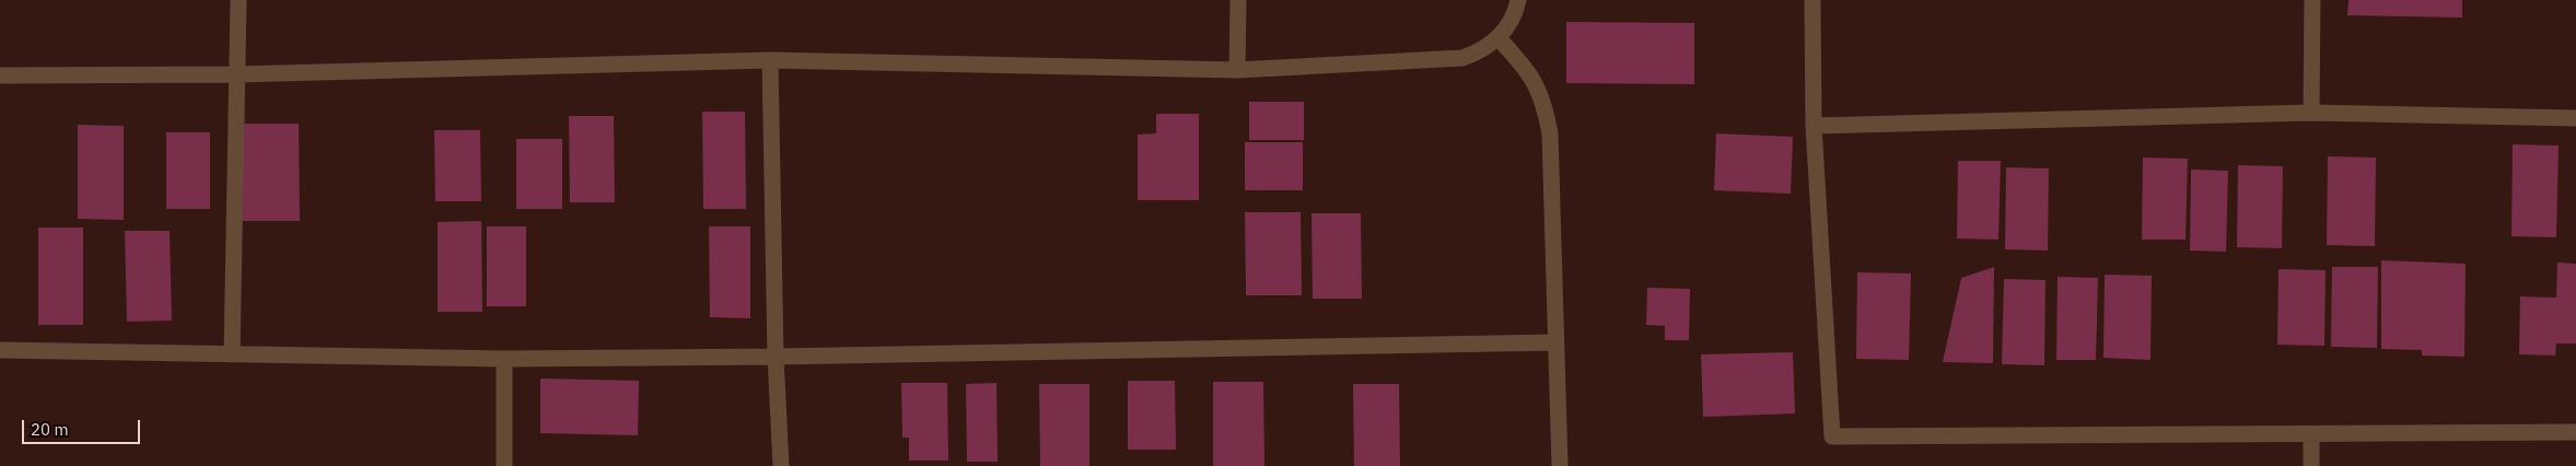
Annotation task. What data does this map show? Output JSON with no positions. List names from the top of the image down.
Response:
{
  "scale_bar": "20 m"
}
